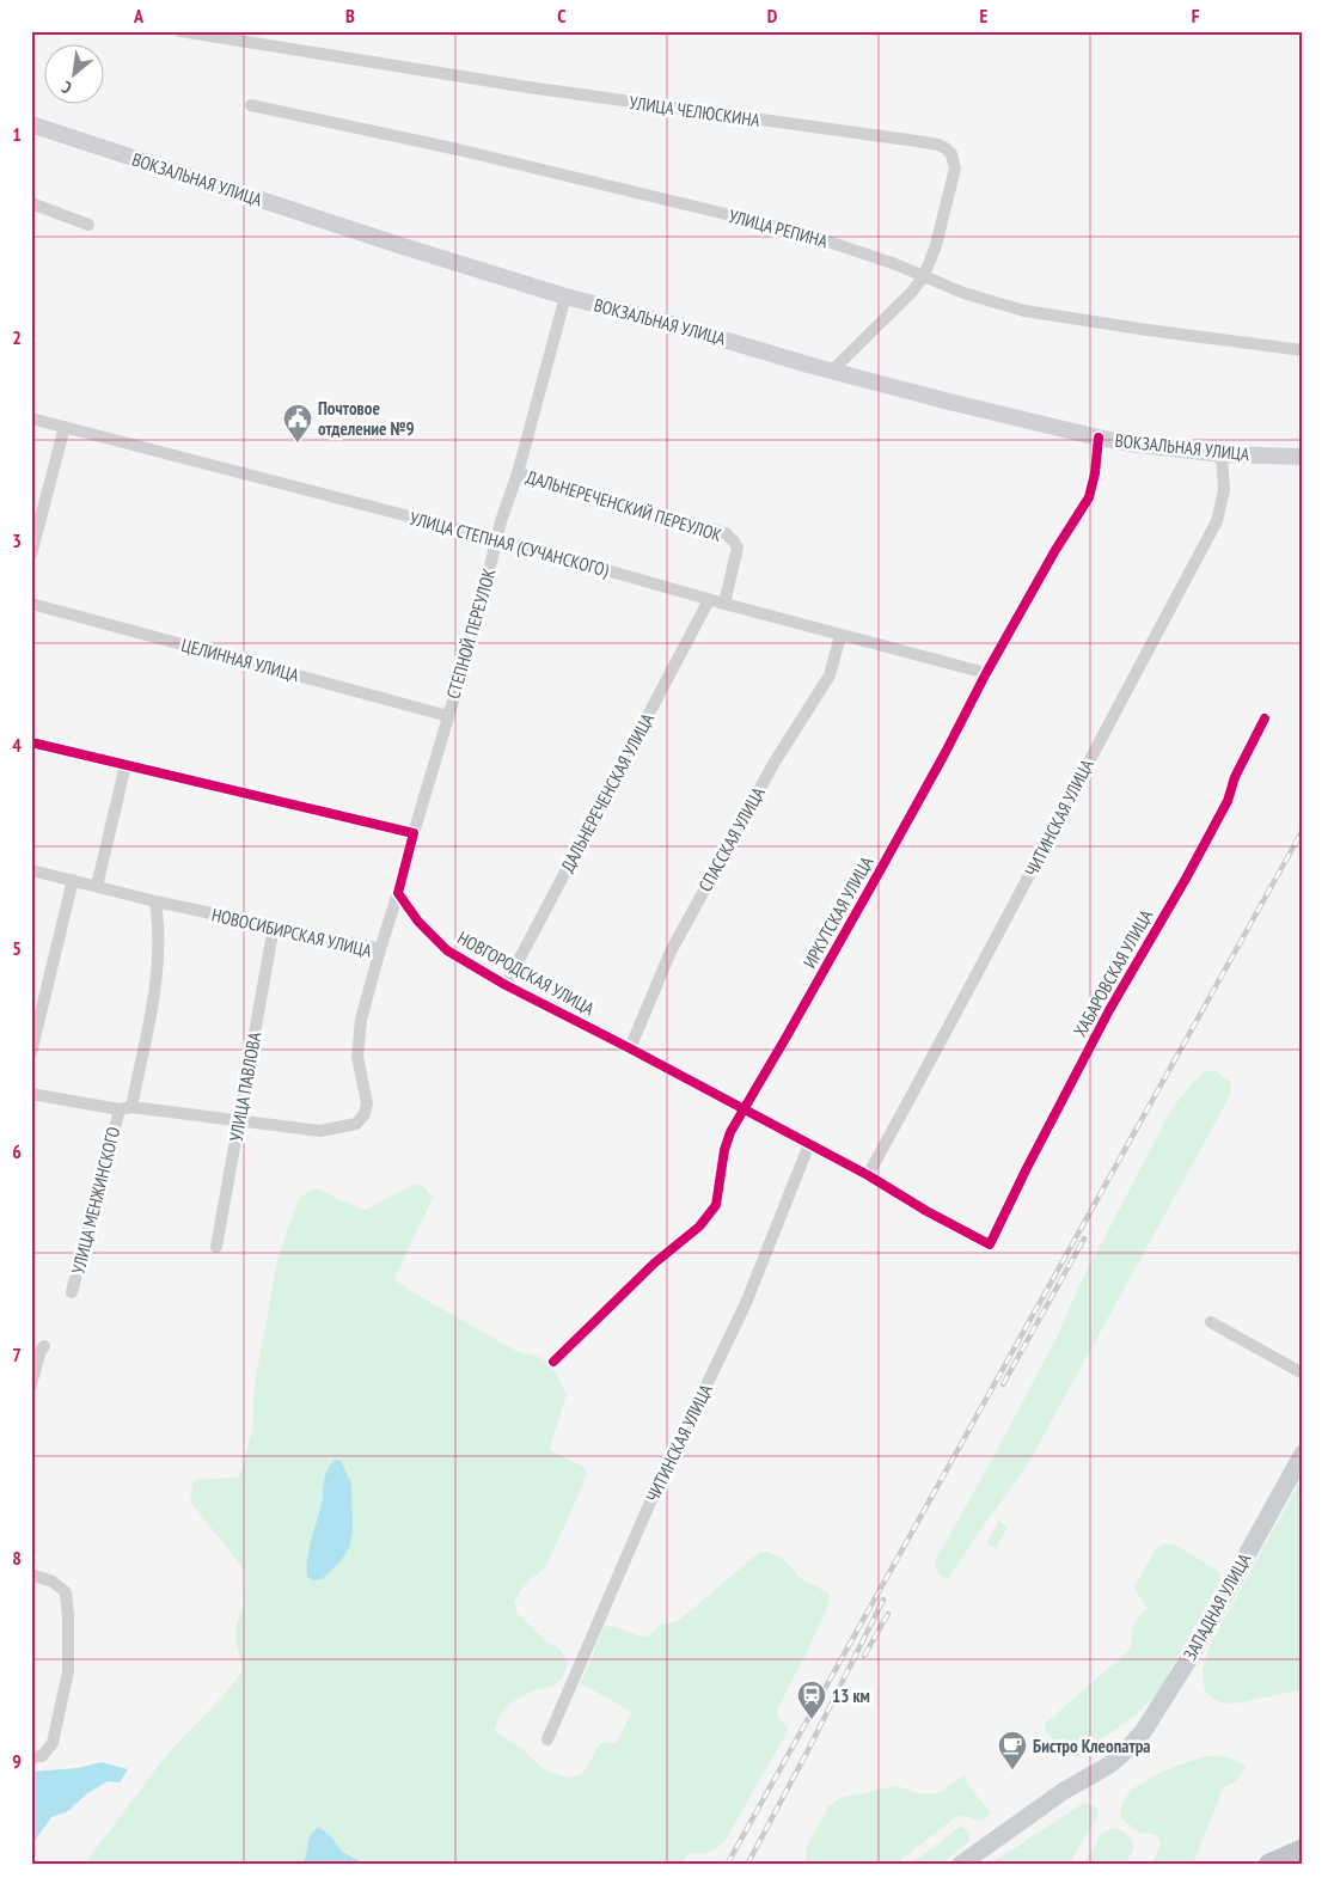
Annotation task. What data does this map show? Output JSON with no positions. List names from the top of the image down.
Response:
{
  "streets": {
    "main road": ["ВОКЗАЛЬНАЯ УЛИЦА", "ЗАПАДНАЯ УЛИЦА"],
    "street": [
      "УЛИЦА ЧЕЛЮСКИНА",
      "УЛИЦА РЕПИНА",
      "ДАЛЬНЕРЕЧЕНСКИЙ ПЕРЕУЛОК",
      "УЛИЦА СТЕПНАЯ (СУЧАНСКОГО)",
      "СТЕПНОЙ ПЕРЕУЛОК",
      "ЦЕЛИННАЯ УЛИЦА",
      "ДАЛЬНЕРЕЧЕНСКАЯ УЛИЦА",
      "ЧИТИНСКАЯ УЛИЦА",
      "СПАССКАЯ УЛИЦА",
      "ИРКУТСКАЯ УЛИЦА",
      "НОВОСИБИРСКАЯ УЛИЦА",
      "НОВГОРОДСКАЯ УЛИЦА",
      "ХАБАРОВСКАЯ УЛИЦА",
      "УЛИЦА ПАВЛОВА",
      "УЛИЦА МЕНЖИНСКОГО"
    ]
  },
  "crossings": [
    ["УЛИЦА ЧЕЛЮСКИНА", "ВОКЗАЛЬНАЯ УЛИЦА"],
    ["УЛИЦА ЧЕЛЮСКИНА", "УЛИЦА РЕПИНА"],
    ["ВОКЗАЛЬНАЯ УЛИЦА", "СТЕПНОЙ ПЕРЕУЛОК"],
    ["ВОКЗАЛЬНАЯ УЛИЦА", "ЧИТИНСКАЯ УЛИЦА"],
    ["ВОКЗАЛЬНАЯ УЛИЦА", "ИРКУТСКАЯ УЛИЦА"],
    ["ДАЛЬНЕРЕЧЕНСКИЙ ПЕРЕУЛОК", "УЛИЦА СТЕПНАЯ (СУЧАНСКОГО)"],
    ["ДАЛЬНЕРЕЧЕНСКИЙ ПЕРЕУЛОК", "СТЕПНОЙ ПЕРЕУЛОК"],
    ["УЛИЦА СТЕПНАЯ (СУЧАНСКОГО)", "СТЕПНОЙ ПЕРЕУЛОК"],
    ["УЛИЦА СТЕПНАЯ (СУЧАНСКОГО)", "ДАЛЬНЕРЕЧЕНСКАЯ УЛИЦА"],
    ["УЛИЦА СТЕПНАЯ (СУЧАНСКОГО)", "СПАССКАЯ УЛИЦА"],
    ["УЛИЦА СТЕПНАЯ (СУЧАНСКОГО)", "ИРКУТСКАЯ УЛИЦА"],
    ["СТЕПНОЙ ПЕРЕУЛОК", "ЦЕЛИННАЯ УЛИЦА"],
    ["ДАЛЬНЕРЕЧЕНСКАЯ УЛИЦА", "НОВГОРОДСКАЯ УЛИЦА"],
    ["ЧИТИНСКАЯ УЛИЦА", "НОВГОРОДСКАЯ УЛИЦА"],
    ["СПАССКАЯ УЛИЦА", "НОВГОРОДСКАЯ УЛИЦА"],
    ["ИРКУТСКАЯ УЛИЦА", "НОВГОРОДСКАЯ УЛИЦА"],
    ["НОВОСИБИРСКАЯ УЛИЦА", "УЛИЦА ПАВЛОВА"],
    ["НОВОСИБИРСКАЯ УЛИЦА", "УЛИЦА МЕНЖИНСКОГО"],
    ["НОВГОРОДСКАЯ УЛИЦА", "ХАБАРОВСКАЯ УЛИЦА"]
  ],
  "places": {
    "public building": ["Почтовое отделение №9"],
    "station": ["13 км"],
    "cafe": ["Бистро Клеопатра"]
  },
  "north": "bottom left",
  "grid": {
    "columns": [
      "A",
      "B",
      "C",
      "D",
      "E",
      "F"
    ],
    "rows": [
      "1",
      "2",
      "3",
      "4",
      "5",
      "6",
      "7",
      "8",
      "9"
    ]
  }
}
